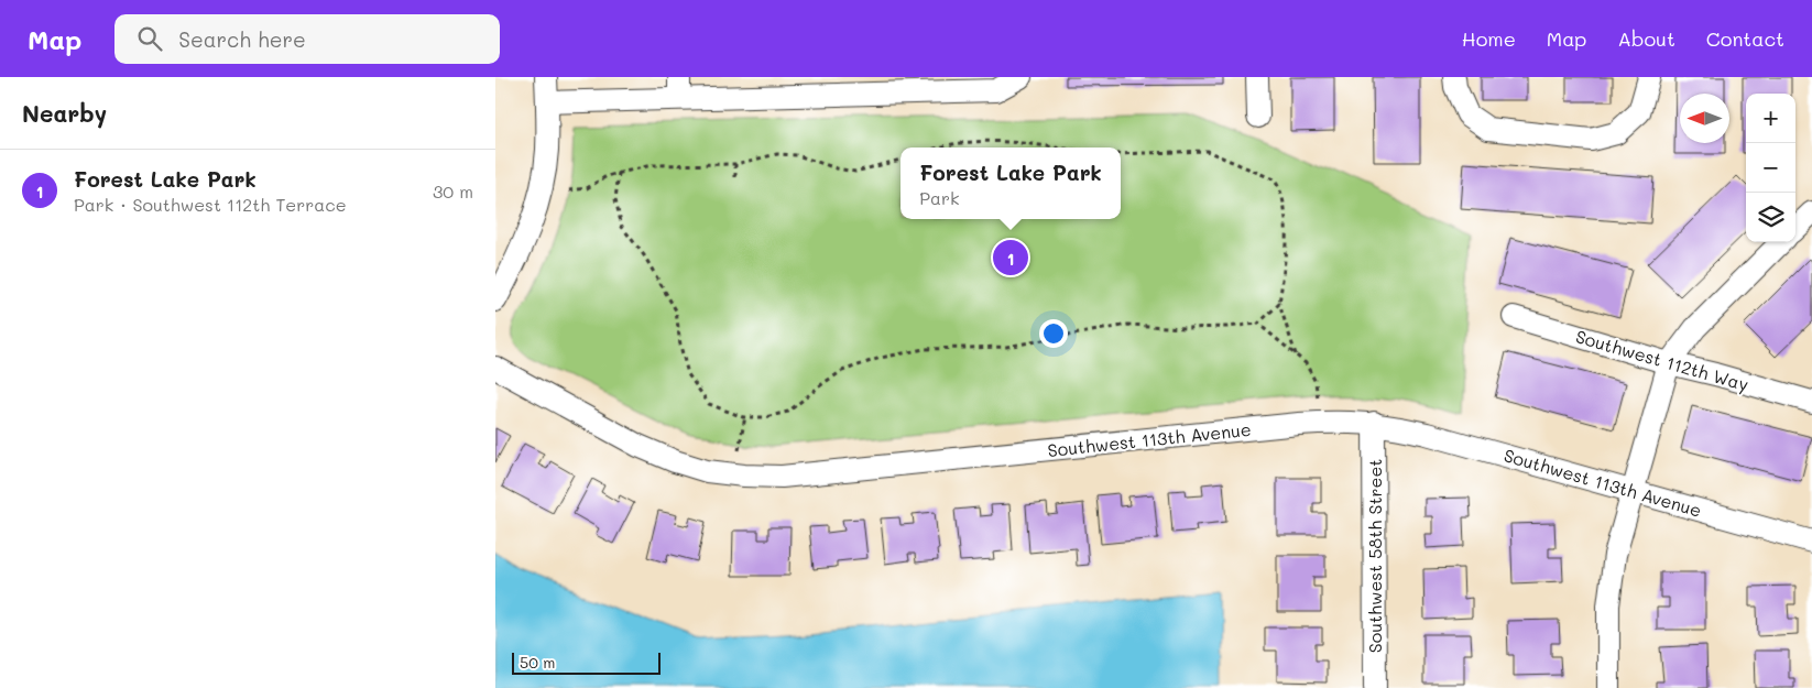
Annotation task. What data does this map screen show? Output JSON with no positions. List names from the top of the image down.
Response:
{
  "streets": {
    "street": ["Southwest 112th Way", "Southwest 113th Avenue", "Southwest 58th Street"]
  },
  "crossings": [
    ["Southwest 113th Avenue", "Southwest 58th Street"]
  ],
  "scale_bar": "50 m",
  "north": "left",
  "page": {
    "header": "Map",
    "search": "Search here",
    "nav": [
      "Home",
      "Map",
      "About",
      "Contact"
    ],
    "heading": "Nearby",
    "map_buttons": ["+", "−"],
    "popup": ["Forest Lake Park", "Park"],
    "list": [
      {
        "mark": "1",
        "name": "Forest Lake Park",
        "note": "Park · Southwest 112th Terrace",
        "value": "30 m"
      }
    ],
    "pins": "1",
    "scale": "50 m"
  }
}
